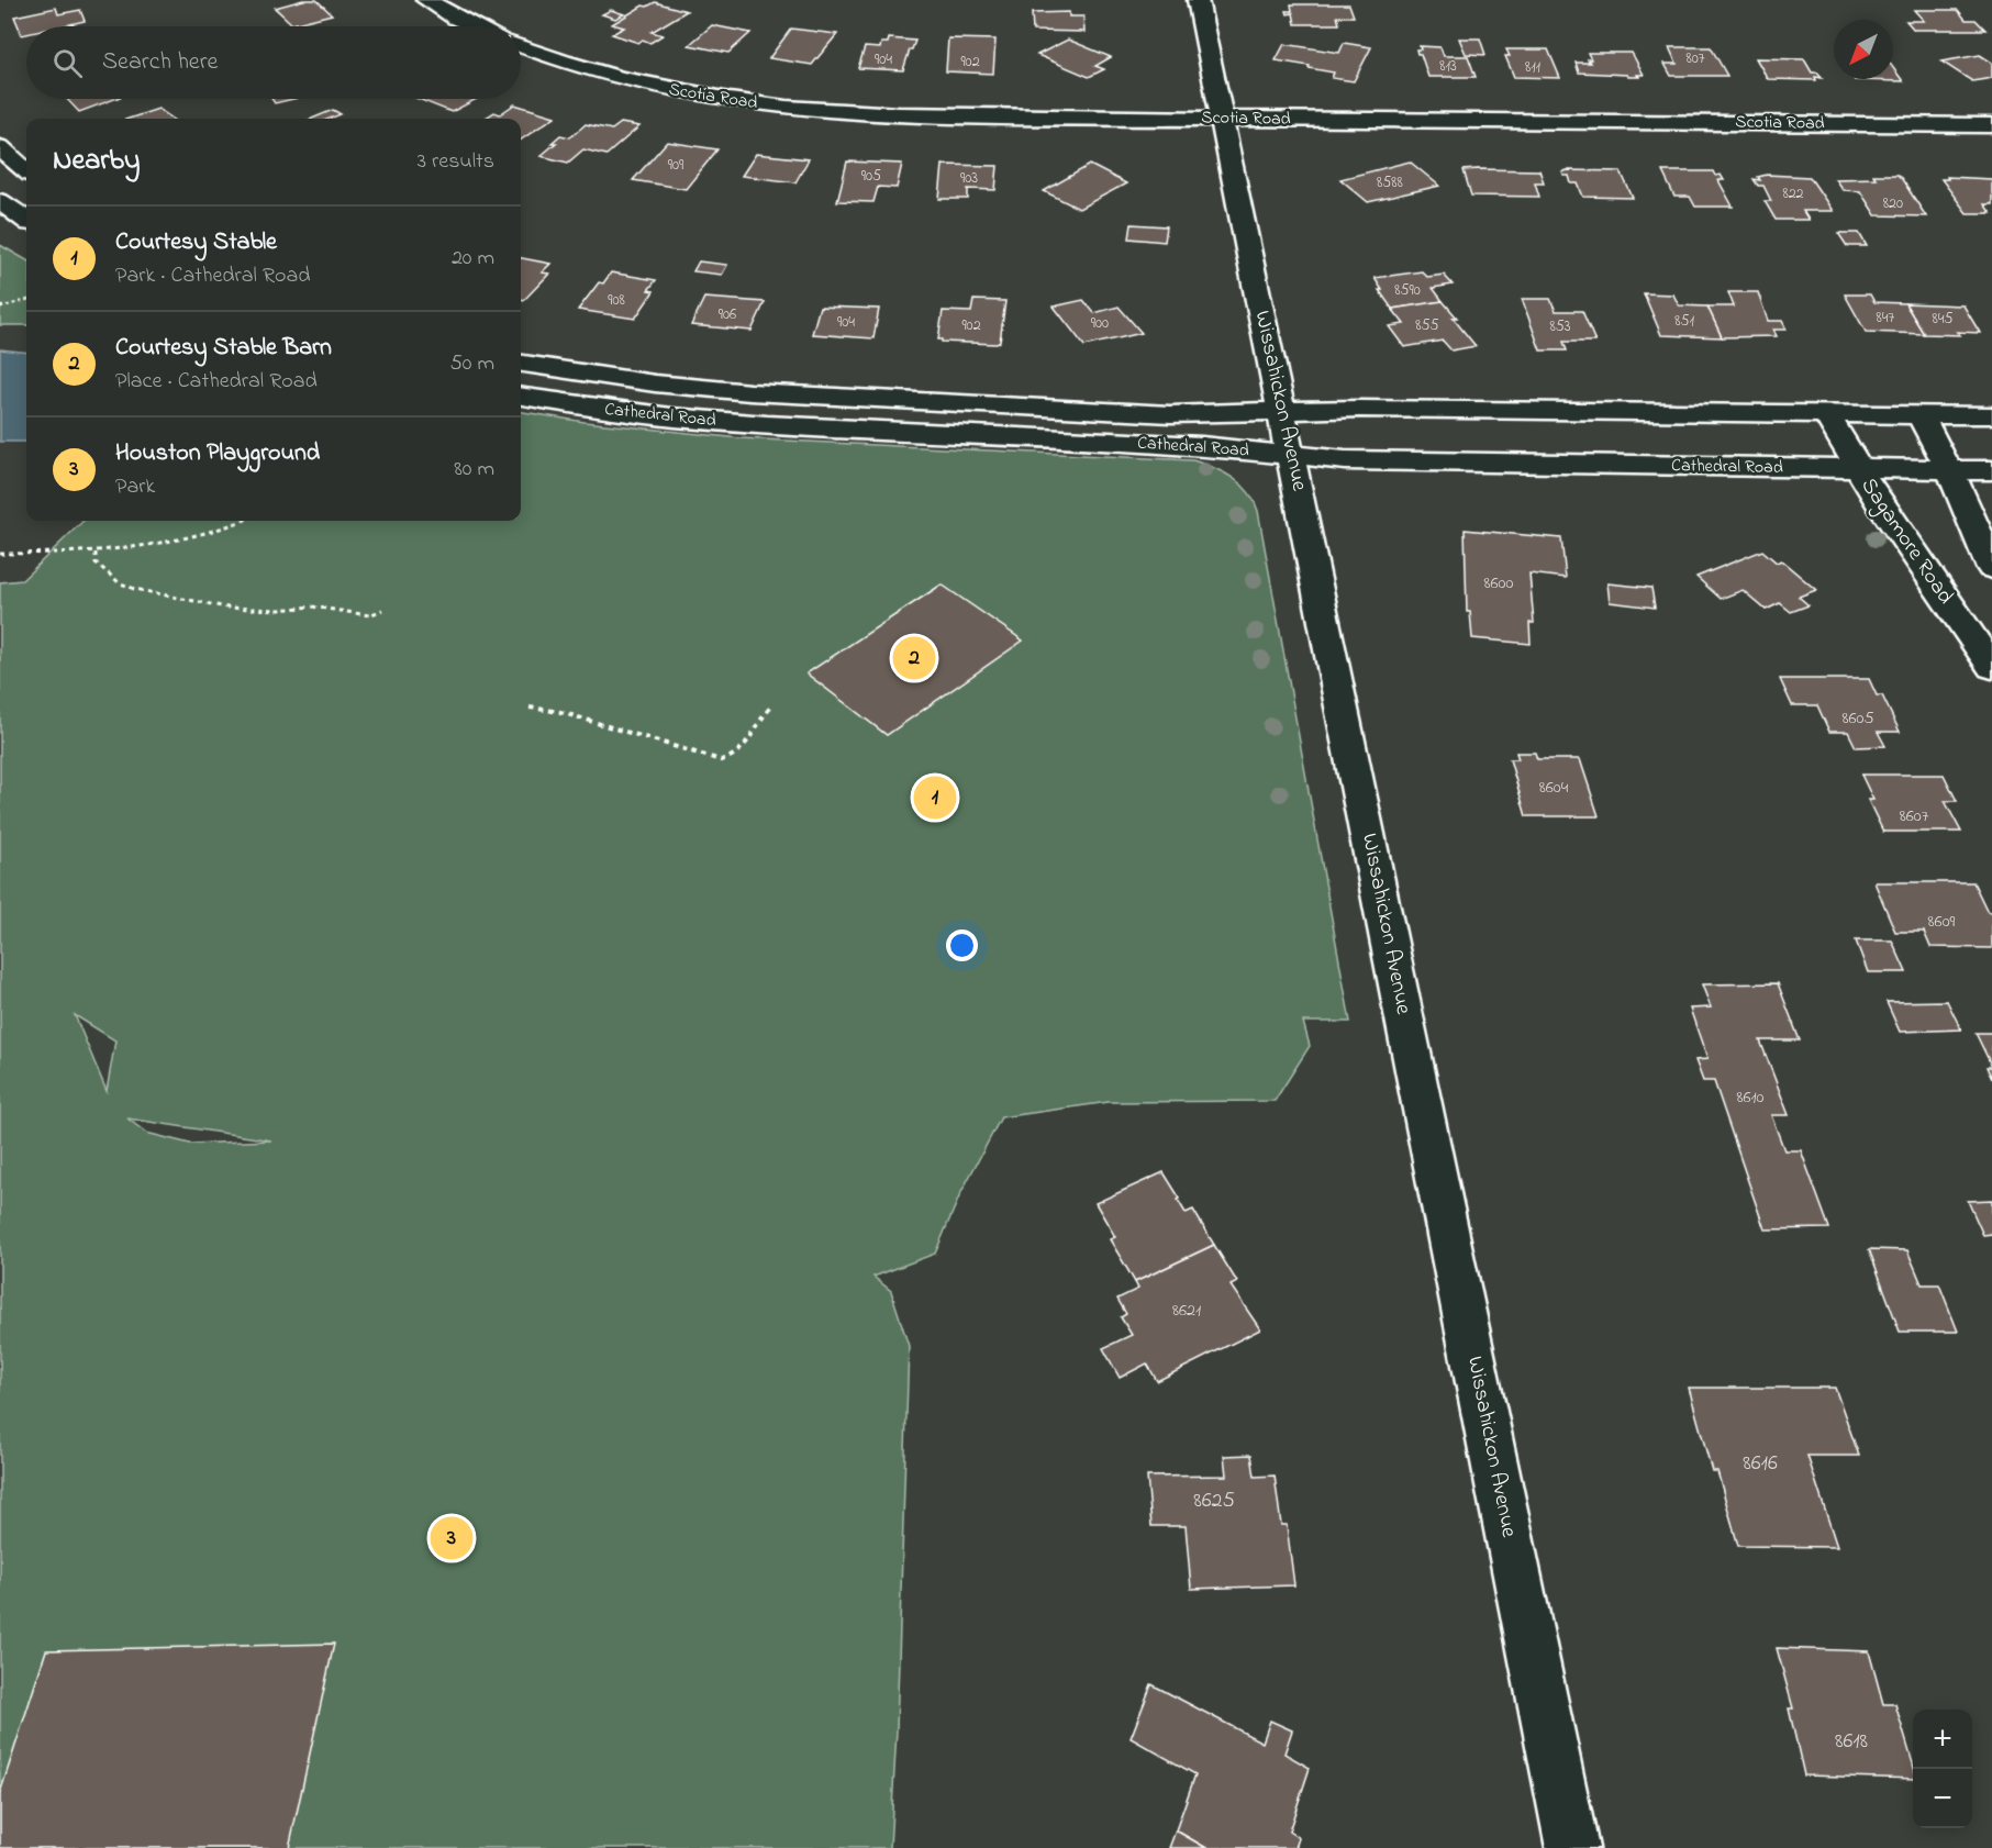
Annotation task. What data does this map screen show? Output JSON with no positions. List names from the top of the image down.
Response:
{
  "streets": {
    "street": [
      "Scotia Road",
      "Wissahickon Avenue",
      "Cathedral Road",
      "Sagamore Road"
    ]
  },
  "crossings": [
    ["Scotia Road", "Wissahickon Avenue"],
    ["Wissahickon Avenue", "Cathedral Road"],
    ["Cathedral Road", "Sagamore Road"]
  ],
  "house_numbers": [
    "807",
    "904",
    "902",
    "813",
    "811",
    "909",
    "905",
    "903",
    "8588",
    "822",
    "820",
    "8590",
    "908",
    "906",
    "847",
    "845",
    "851",
    "904",
    "900",
    "902",
    "855",
    "853",
    "8600",
    "8605",
    "8604",
    "8607",
    "8609",
    "8610",
    "8621",
    "8616",
    "8625",
    "8618"
  ],
  "north": "bottom left",
  "page": {
    "search": "Search here",
    "heading": ["Nearby", "3 results"],
    "list": [
      {
        "mark": "1",
        "name": "Courtesy Stable",
        "note": "Park · Cathedral Road",
        "value": "20 m"
      },
      {
        "mark": "2",
        "name": "Courtesy Stable Barn",
        "note": "Place · Cathedral Road",
        "value": "50 m"
      },
      {
        "mark": "3",
        "name": "Houston Playground",
        "note": "Park",
        "value": "80 m"
      }
    ],
    "pins": ["2", "1", "3"],
    "map_buttons": ["+", "−"]
  }
}
